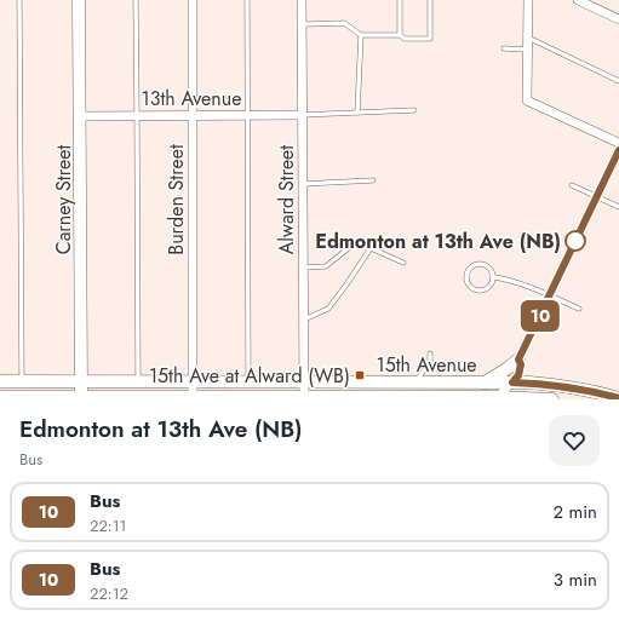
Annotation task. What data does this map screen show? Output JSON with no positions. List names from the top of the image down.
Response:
{
  "streets": {
    "main road": ["Carney Street", "15th Avenue"],
    "street": ["13th Avenue", "Burden Street", "Alward Street"]
  },
  "crossings": [
    ["13th Avenue", "Carney Street"],
    ["13th Avenue", "Burden Street"],
    ["13th Avenue", "Alward Street"],
    ["Carney Street", "15th Avenue"],
    ["Burden Street", "15th Avenue"],
    ["Alward Street", "15th Avenue"]
  ],
  "places": {
    "other": ["Edmonton at 13th Ave (NB)"],
    "transit": ["15th Ave at Alward (WB)"]
  },
  "lines": ["bus line 10"],
  "page": {
    "on_map": "10",
    "heading": ["Edmonton at 13th Ave (NB)", "Bus"],
    "list": [
      {
        "mark": "10",
        "name": "Bus",
        "note": "22:11",
        "value": "2 min"
      },
      {
        "mark": "10",
        "name": "Bus",
        "note": "22:12",
        "value": "3 min"
      }
    ]
  }
}
